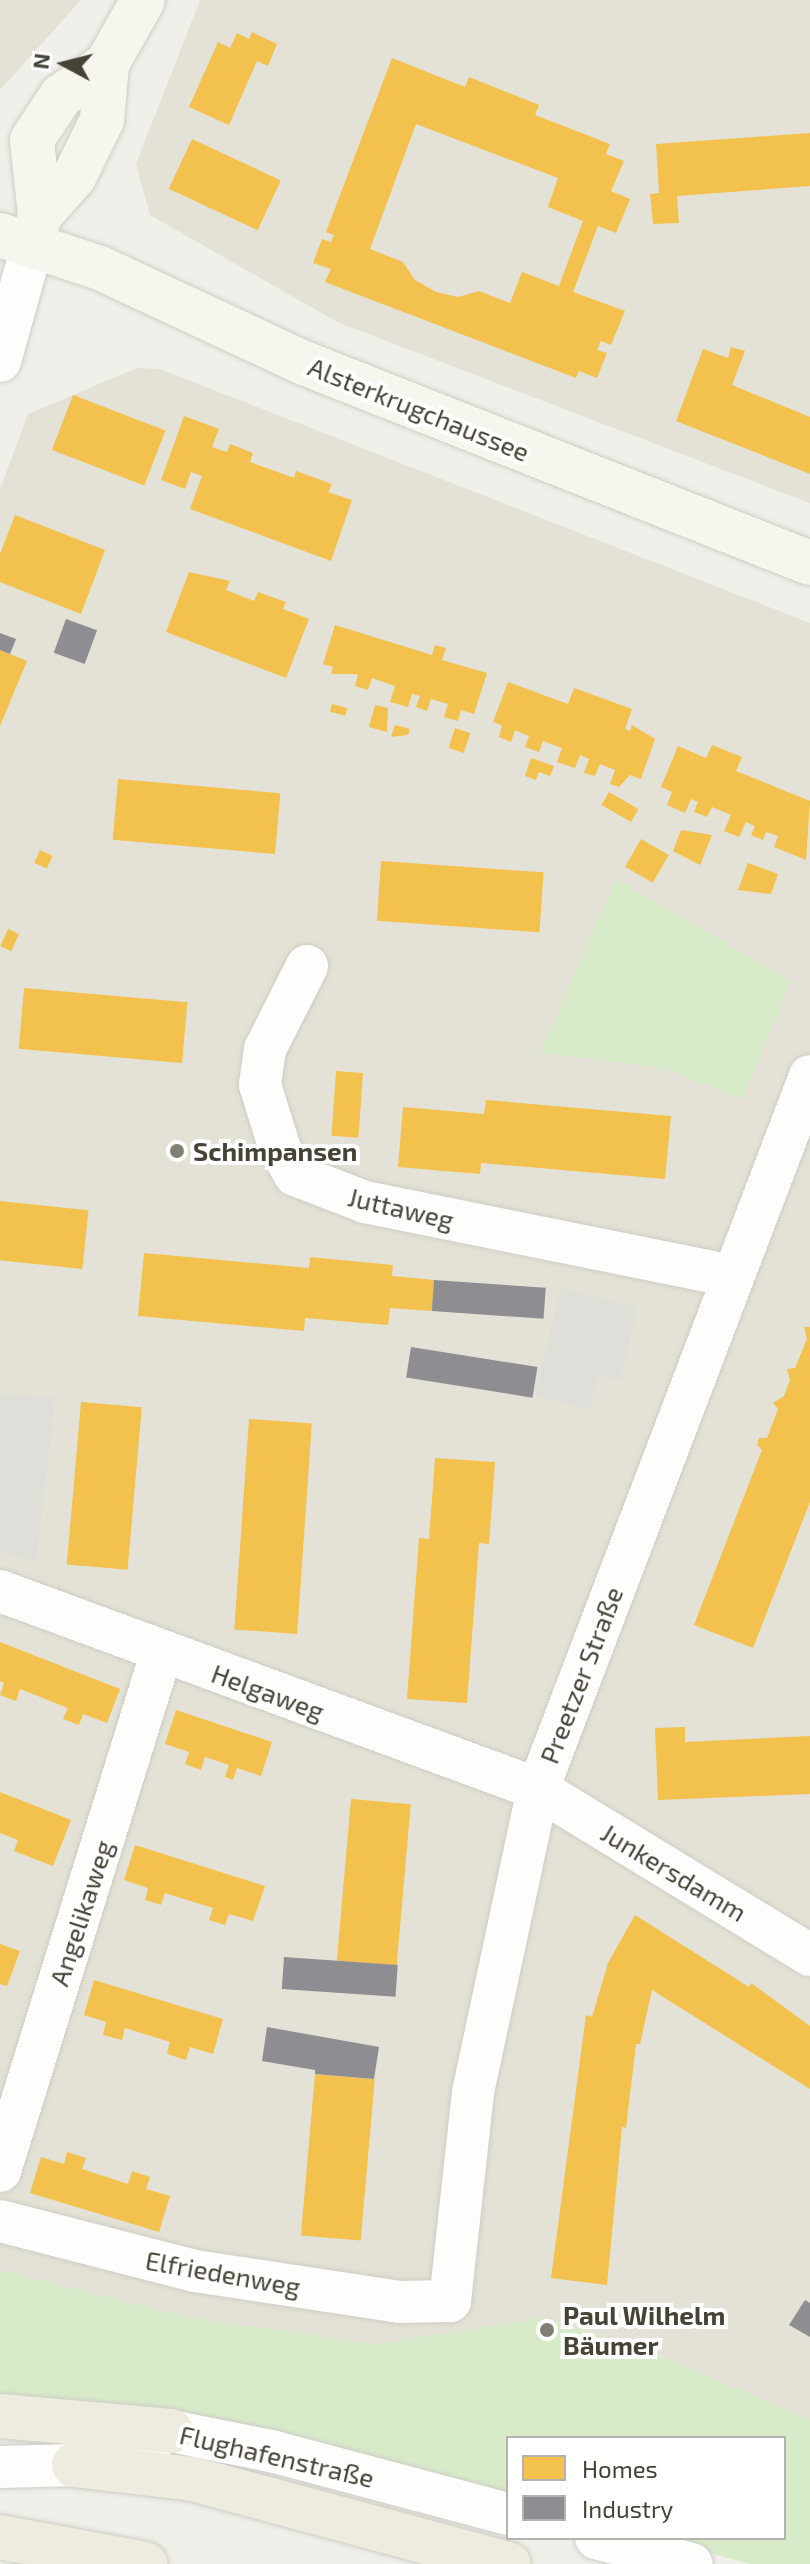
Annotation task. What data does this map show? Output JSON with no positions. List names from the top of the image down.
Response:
{
  "streets": {
    "main road": ["Alsterkrugchaussee"],
    "street": [
      "Juttaweg",
      "Preetzer Straße",
      "Helgaweg",
      "Junkersdamm",
      "Angelikaweg",
      "Elfriedenweg",
      "Flughafenstraße"
    ]
  },
  "crossings": [
    ["Juttaweg", "Preetzer Straße"],
    ["Preetzer Straße", "Helgaweg"],
    ["Preetzer Straße", "Junkersdamm"],
    ["Preetzer Straße", "Elfriedenweg"],
    ["Helgaweg", "Junkersdamm"],
    ["Helgaweg", "Angelikaweg"]
  ],
  "places": ["Schimpansen", "Paul Wilhelm Bäumer"],
  "legend": ["Homes", "Industry"],
  "north": "left"
}
